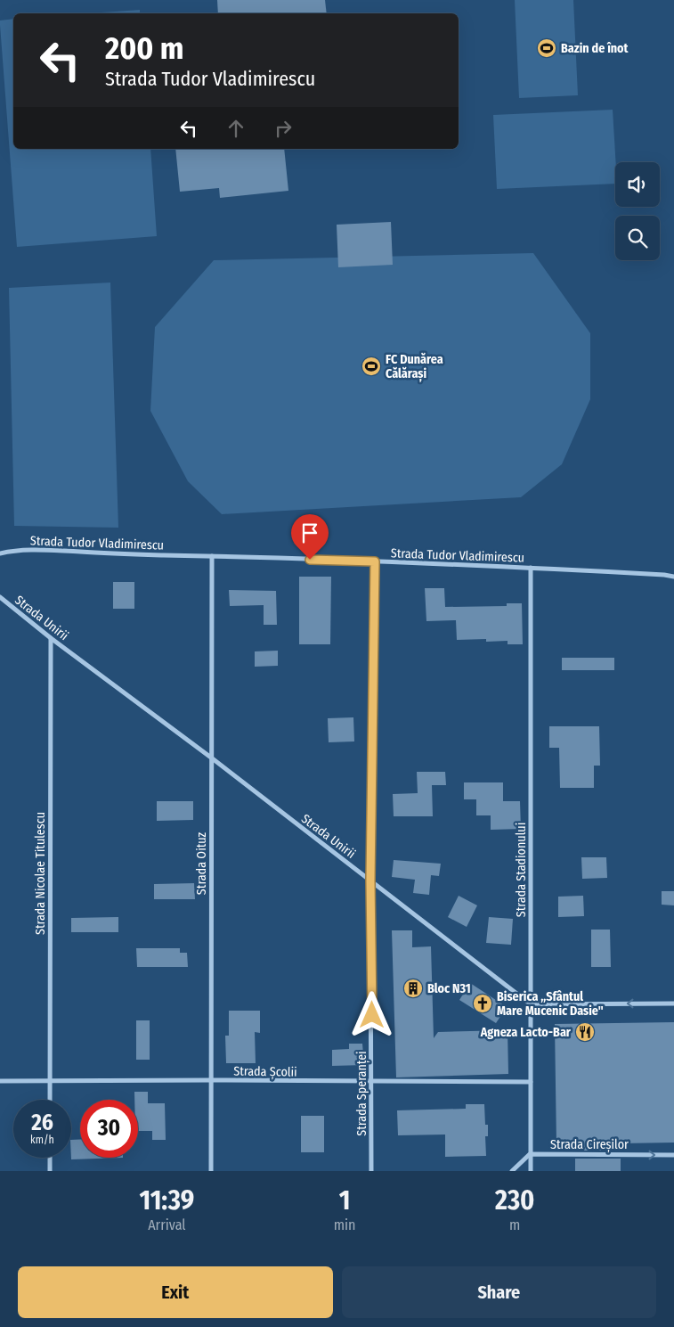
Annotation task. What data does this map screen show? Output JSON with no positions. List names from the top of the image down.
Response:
{
  "streets": {
    "street": [
      "Strada Tudor Vladimirescu",
      "Strada Unirii",
      "Strada Oituz",
      "Strada Stadionului",
      "Strada Nicolae Titulescu",
      "Strada Școlii",
      "Strada Speranței",
      "Strada Cireșilor"
    ]
  },
  "crossings": [
    ["Strada Tudor Vladimirescu", "Strada Oituz"],
    ["Strada Tudor Vladimirescu", "Strada Stadionului"],
    ["Strada Tudor Vladimirescu", "Strada Speranței"],
    ["Strada Unirii", "Strada Oituz"],
    ["Strada Unirii", "Strada Stadionului"],
    ["Strada Unirii", "Strada Nicolae Titulescu"],
    ["Strada Unirii", "Strada Speranței"],
    ["Strada Oituz", "Strada Școlii"],
    ["Strada Stadionului", "Strada Școlii"],
    ["Strada Stadionului", "Strada Cireșilor"],
    ["Strada Nicolae Titulescu", "Strada Școlii"],
    ["Strada Școlii", "Strada Speranței"]
  ],
  "one_way": ["Strada Cireșilor"],
  "places": {
    "sports": ["Bazin de înot", "FC Dunărea Călărași"],
    "building": ["Bloc N31"],
    "church": ["Biserica „Sfântul Mare Mucenic Dasie\""],
    "restaurant": ["Agneza Lacto-Bar"]
  },
  "page": {
    "turn": ["200 m", "Strada Tudor Vladimirescu"],
    "speed": "26 km/h",
    "limit": "30",
    "eta": [
      "11:39",
      "Arrival",
      "1",
      "min",
      "230",
      "m"
    ],
    "buttons": ["Exit", "Share"]
  }
}
